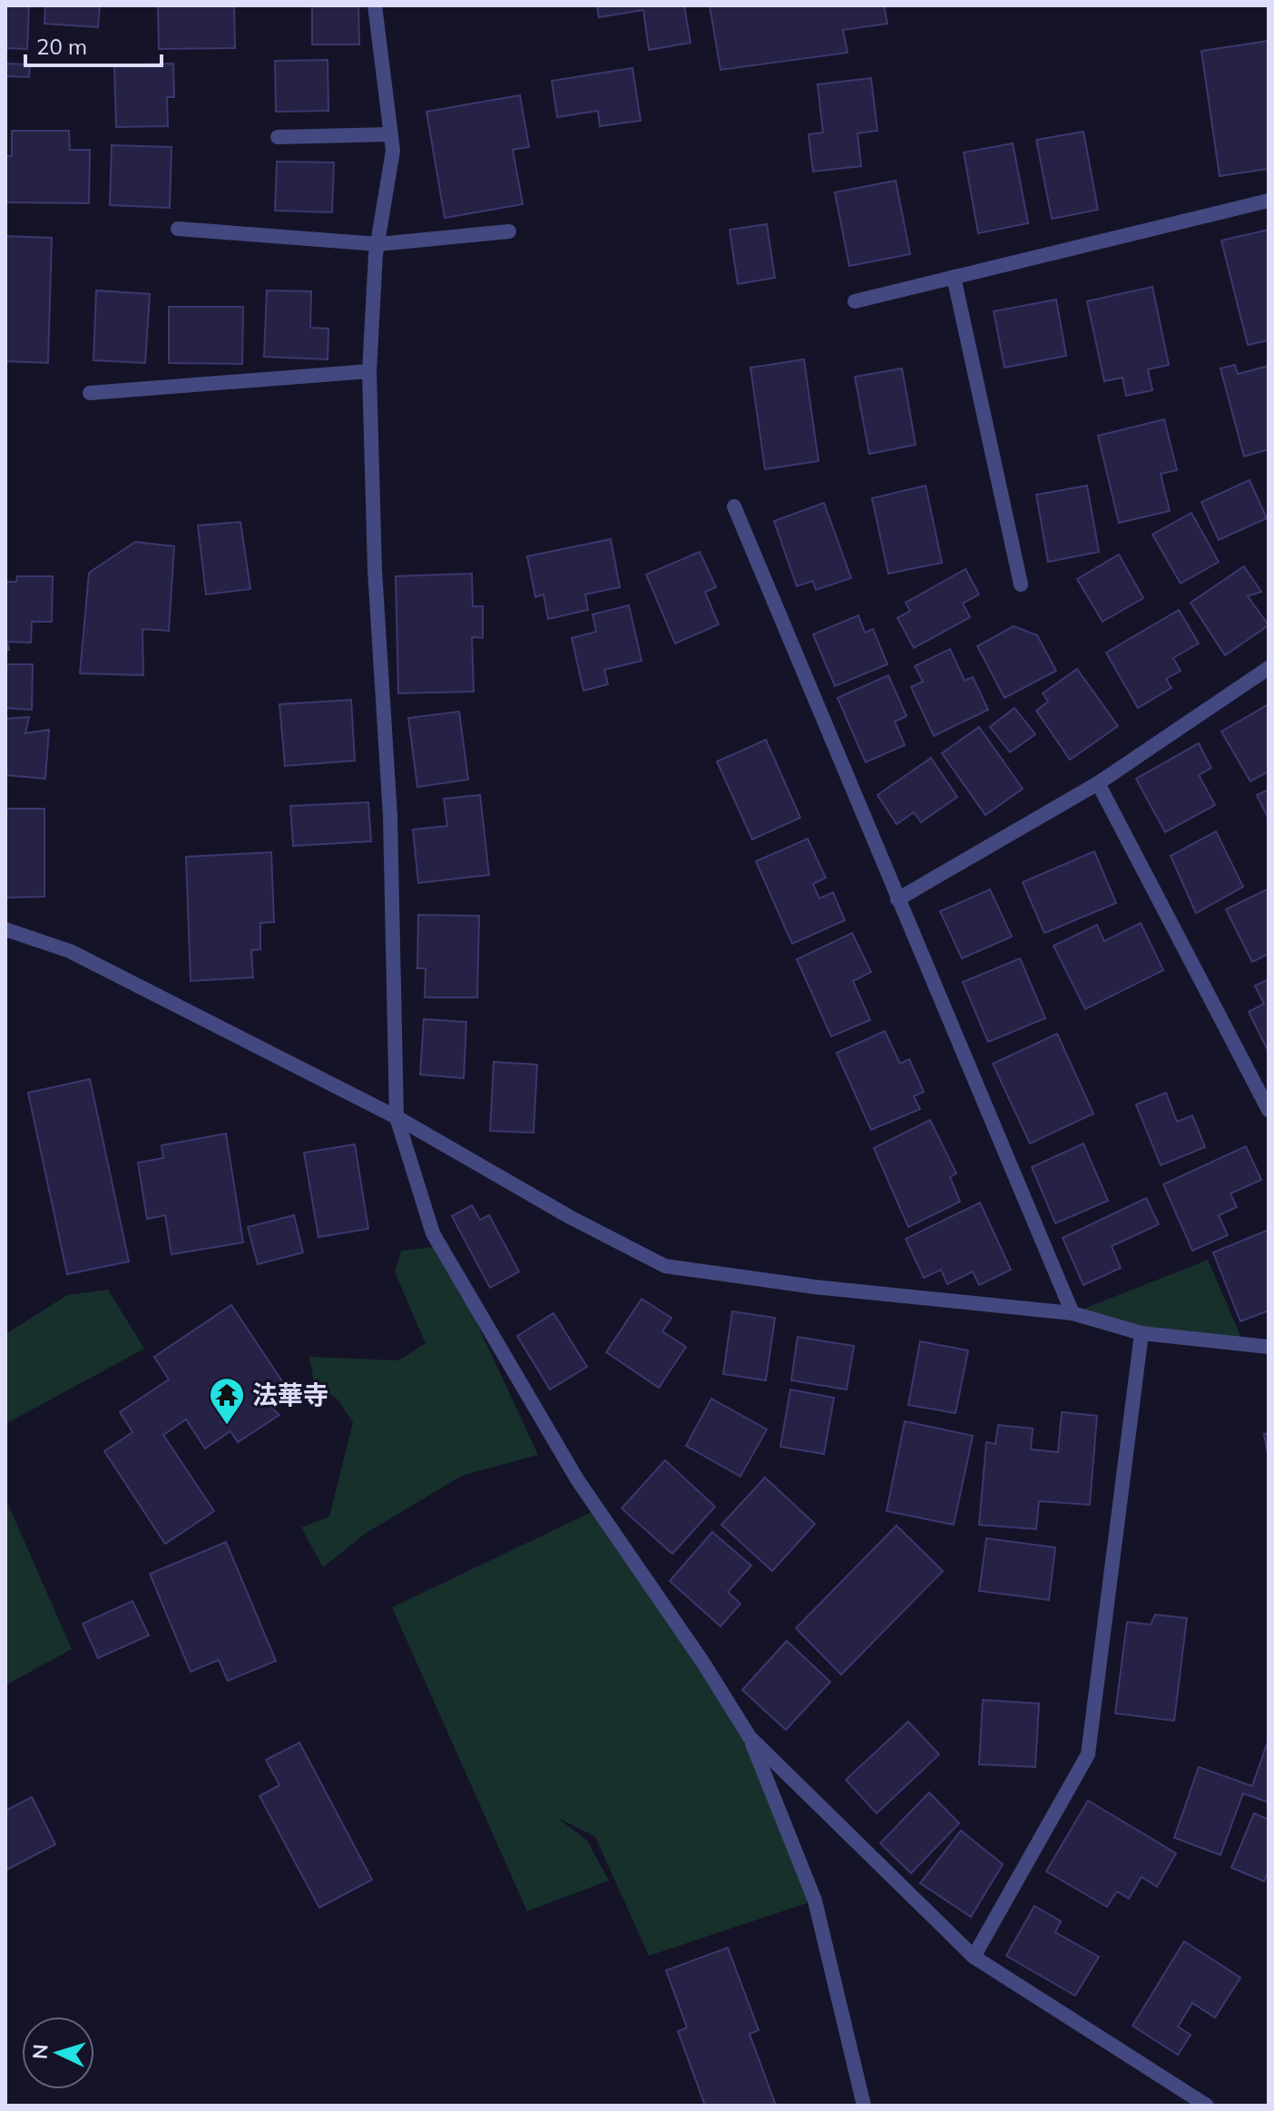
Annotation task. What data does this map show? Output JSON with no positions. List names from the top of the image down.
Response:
{
  "places": {
    "temple": ["法華寺"]
  },
  "scale_bar": "20 m",
  "north": "left"
}
